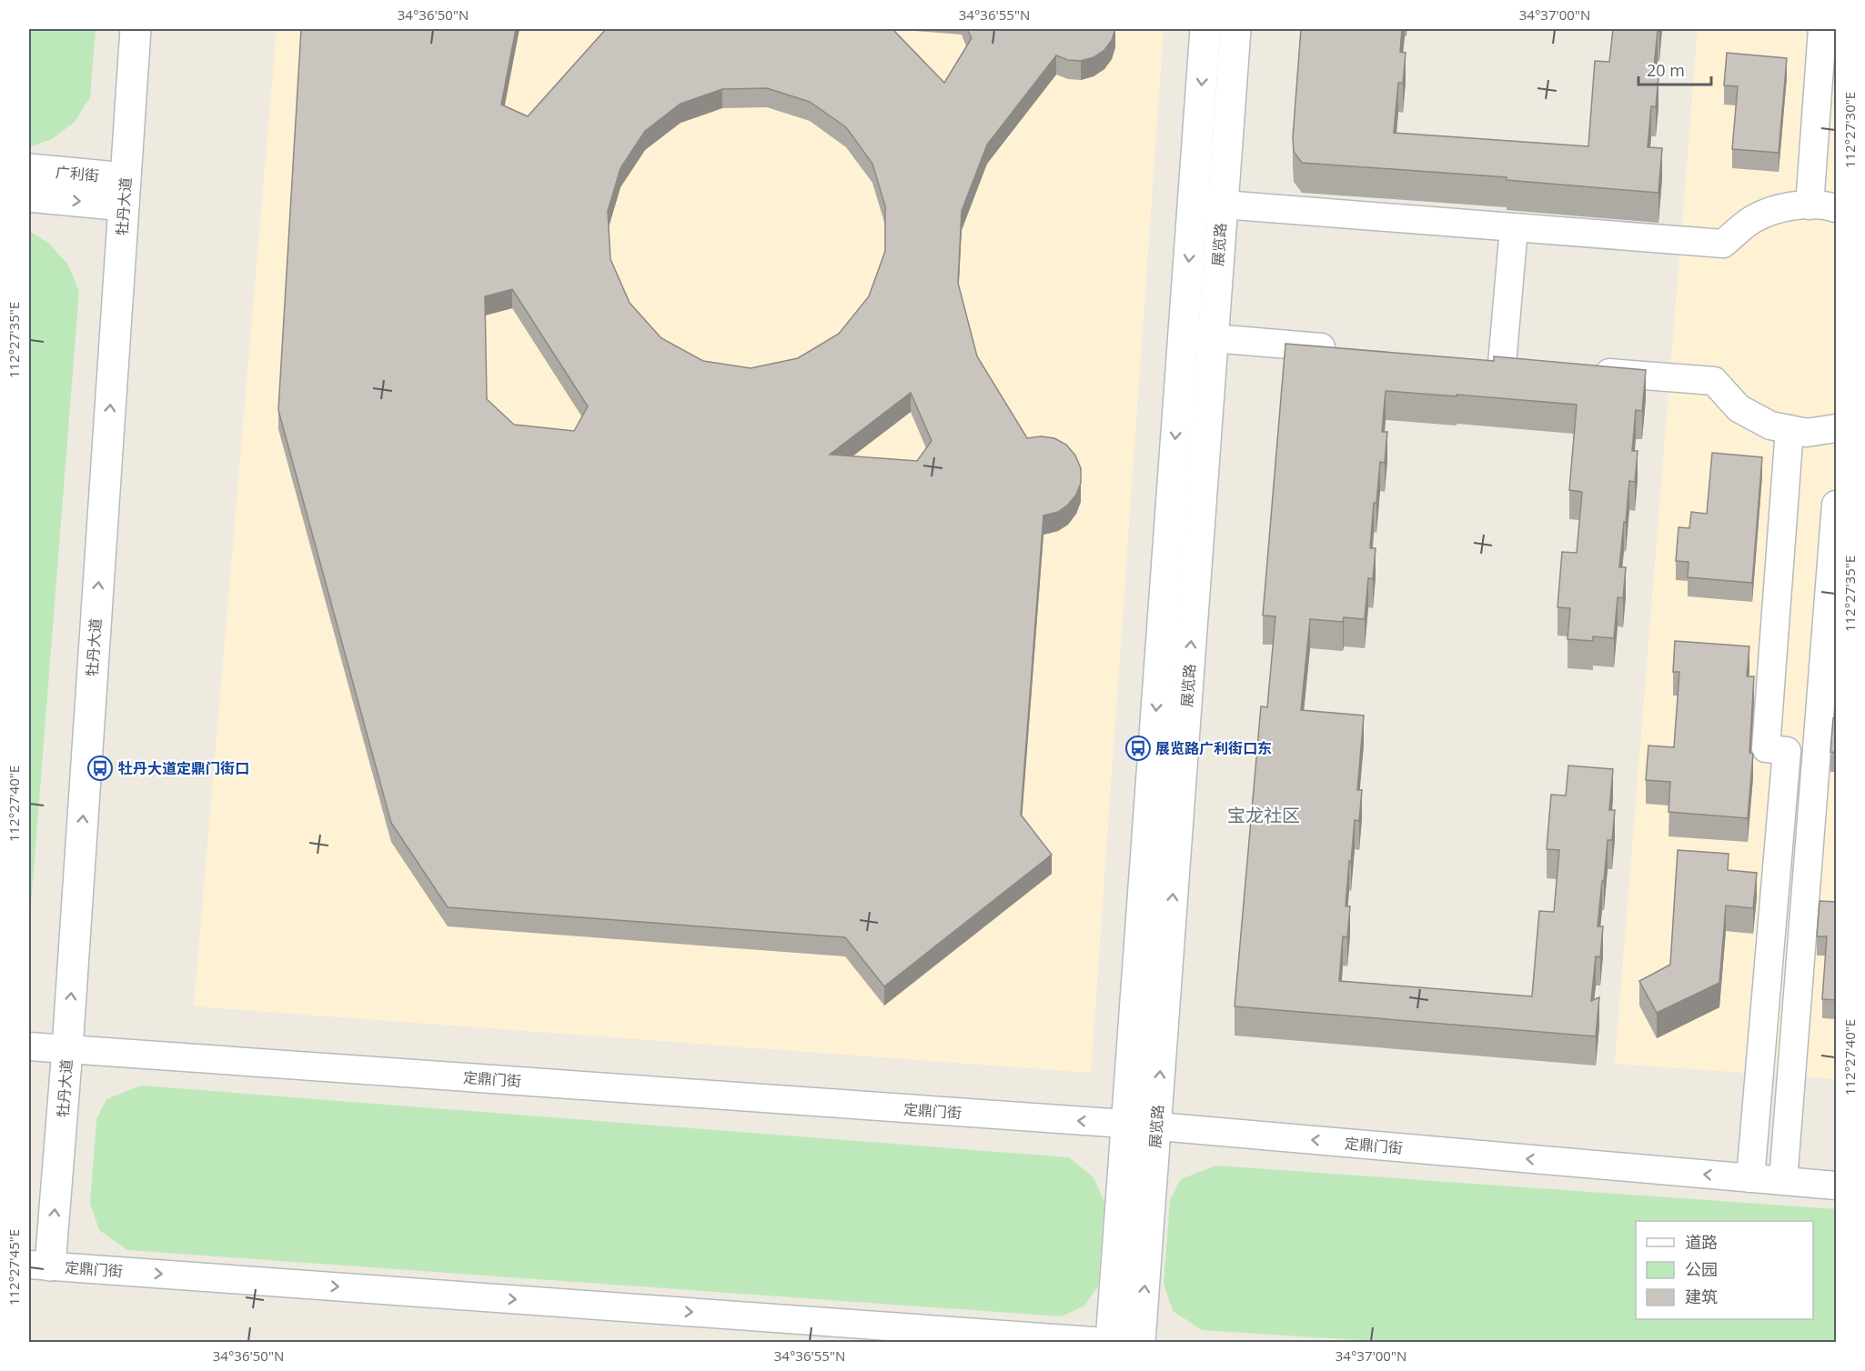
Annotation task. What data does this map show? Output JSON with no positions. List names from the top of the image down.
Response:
{
  "streets": {
    "street": [
      "广利街",
      "牡丹大道",
      "展览路",
      "定鼎门街"
    ]
  },
  "crossings": [
    ["广利街", "牡丹大道"],
    ["牡丹大道", "定鼎门街"],
    ["展览路", "定鼎门街"]
  ],
  "one_way": ["牡丹大道"],
  "districts": ["宝龙社区"],
  "places": {
    "bus stop": ["展览路广利街口东", "牡丹大道定鼎门街口"]
  },
  "legend": ["道路", "公园", "建筑"],
  "scale_bar": "20 m",
  "coordinates": [
    "34°36'50\"N",
    "34°36'55\"N",
    "34°37'00\"N",
    "112°27'30\"E",
    "112°27'35\"E",
    "112°27'40\"E",
    "112°27'45\"E"
  ]
}
